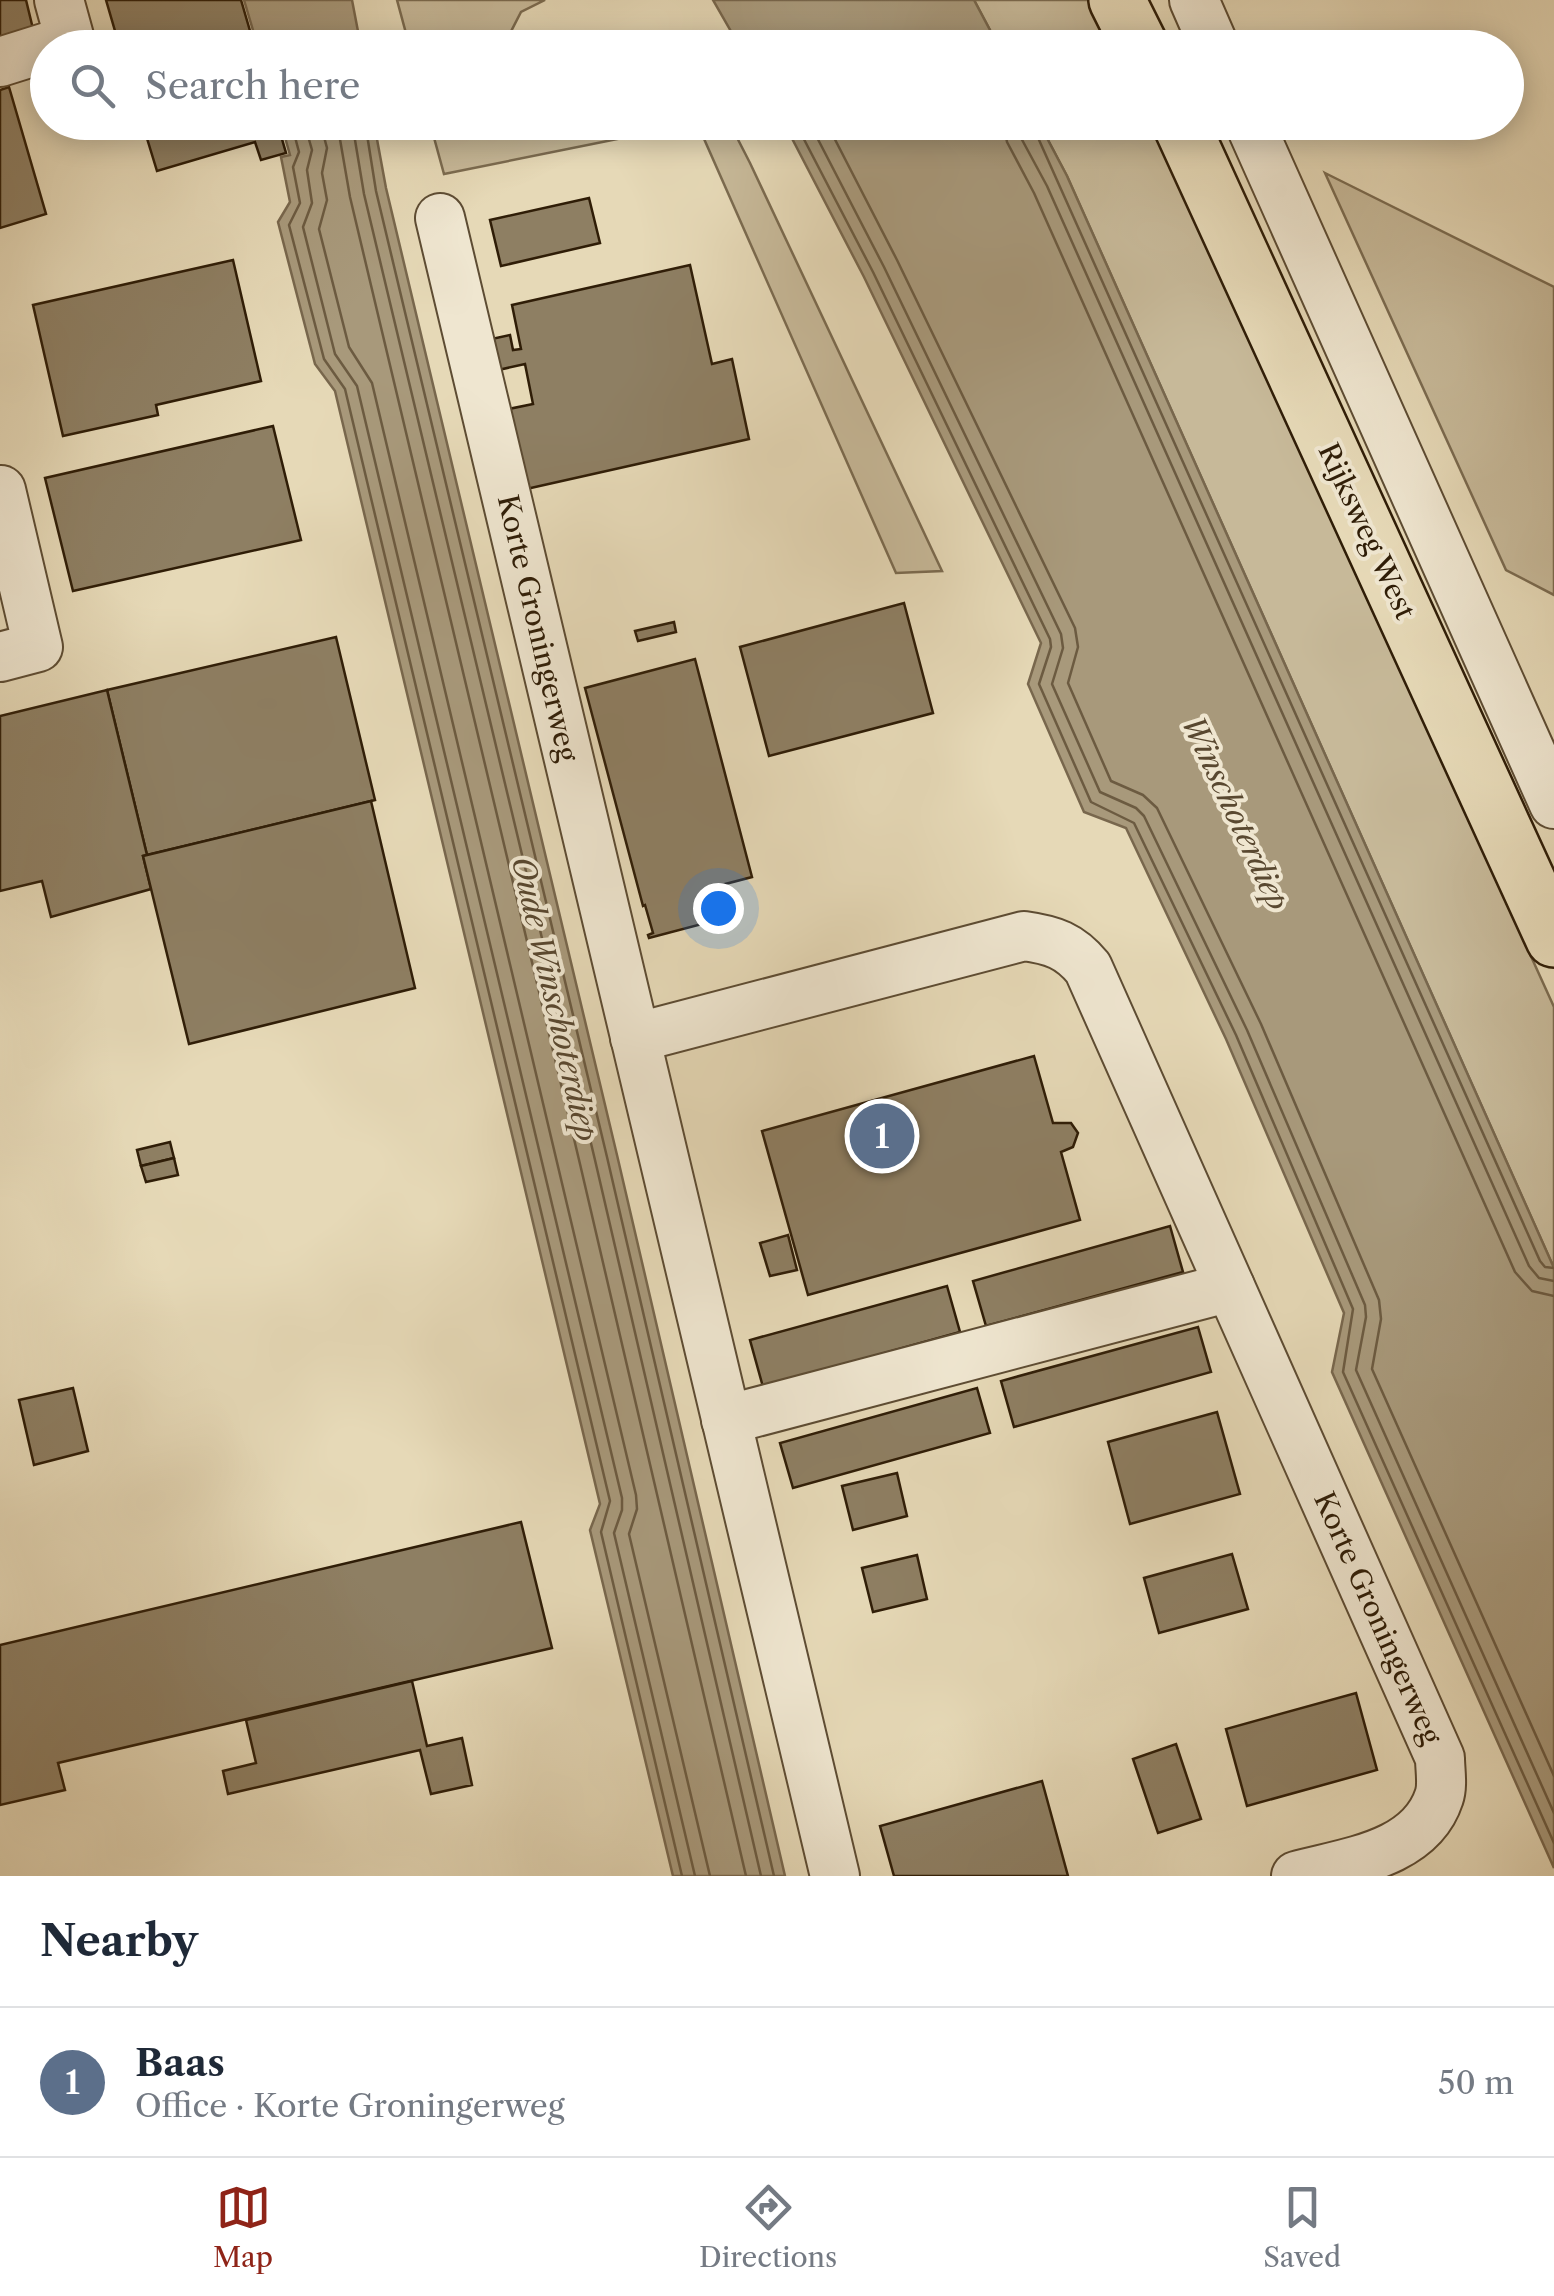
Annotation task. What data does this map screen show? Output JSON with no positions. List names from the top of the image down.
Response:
{
  "streets": {
    "main road": ["Rijksweg West"],
    "street": ["Korte Groningerweg"]
  },
  "water": ["Winschoterdiep", "Oude Winschoterdiep"],
  "page": {
    "search": "Search here",
    "pins": "1",
    "heading": "Nearby",
    "list": [
      {
        "mark": "1",
        "name": "Baas",
        "note": "Office · Korte Groningerweg",
        "value": "50 m"
      }
    ],
    "nav": ["Map", "Directions", "Saved"]
  }
}
